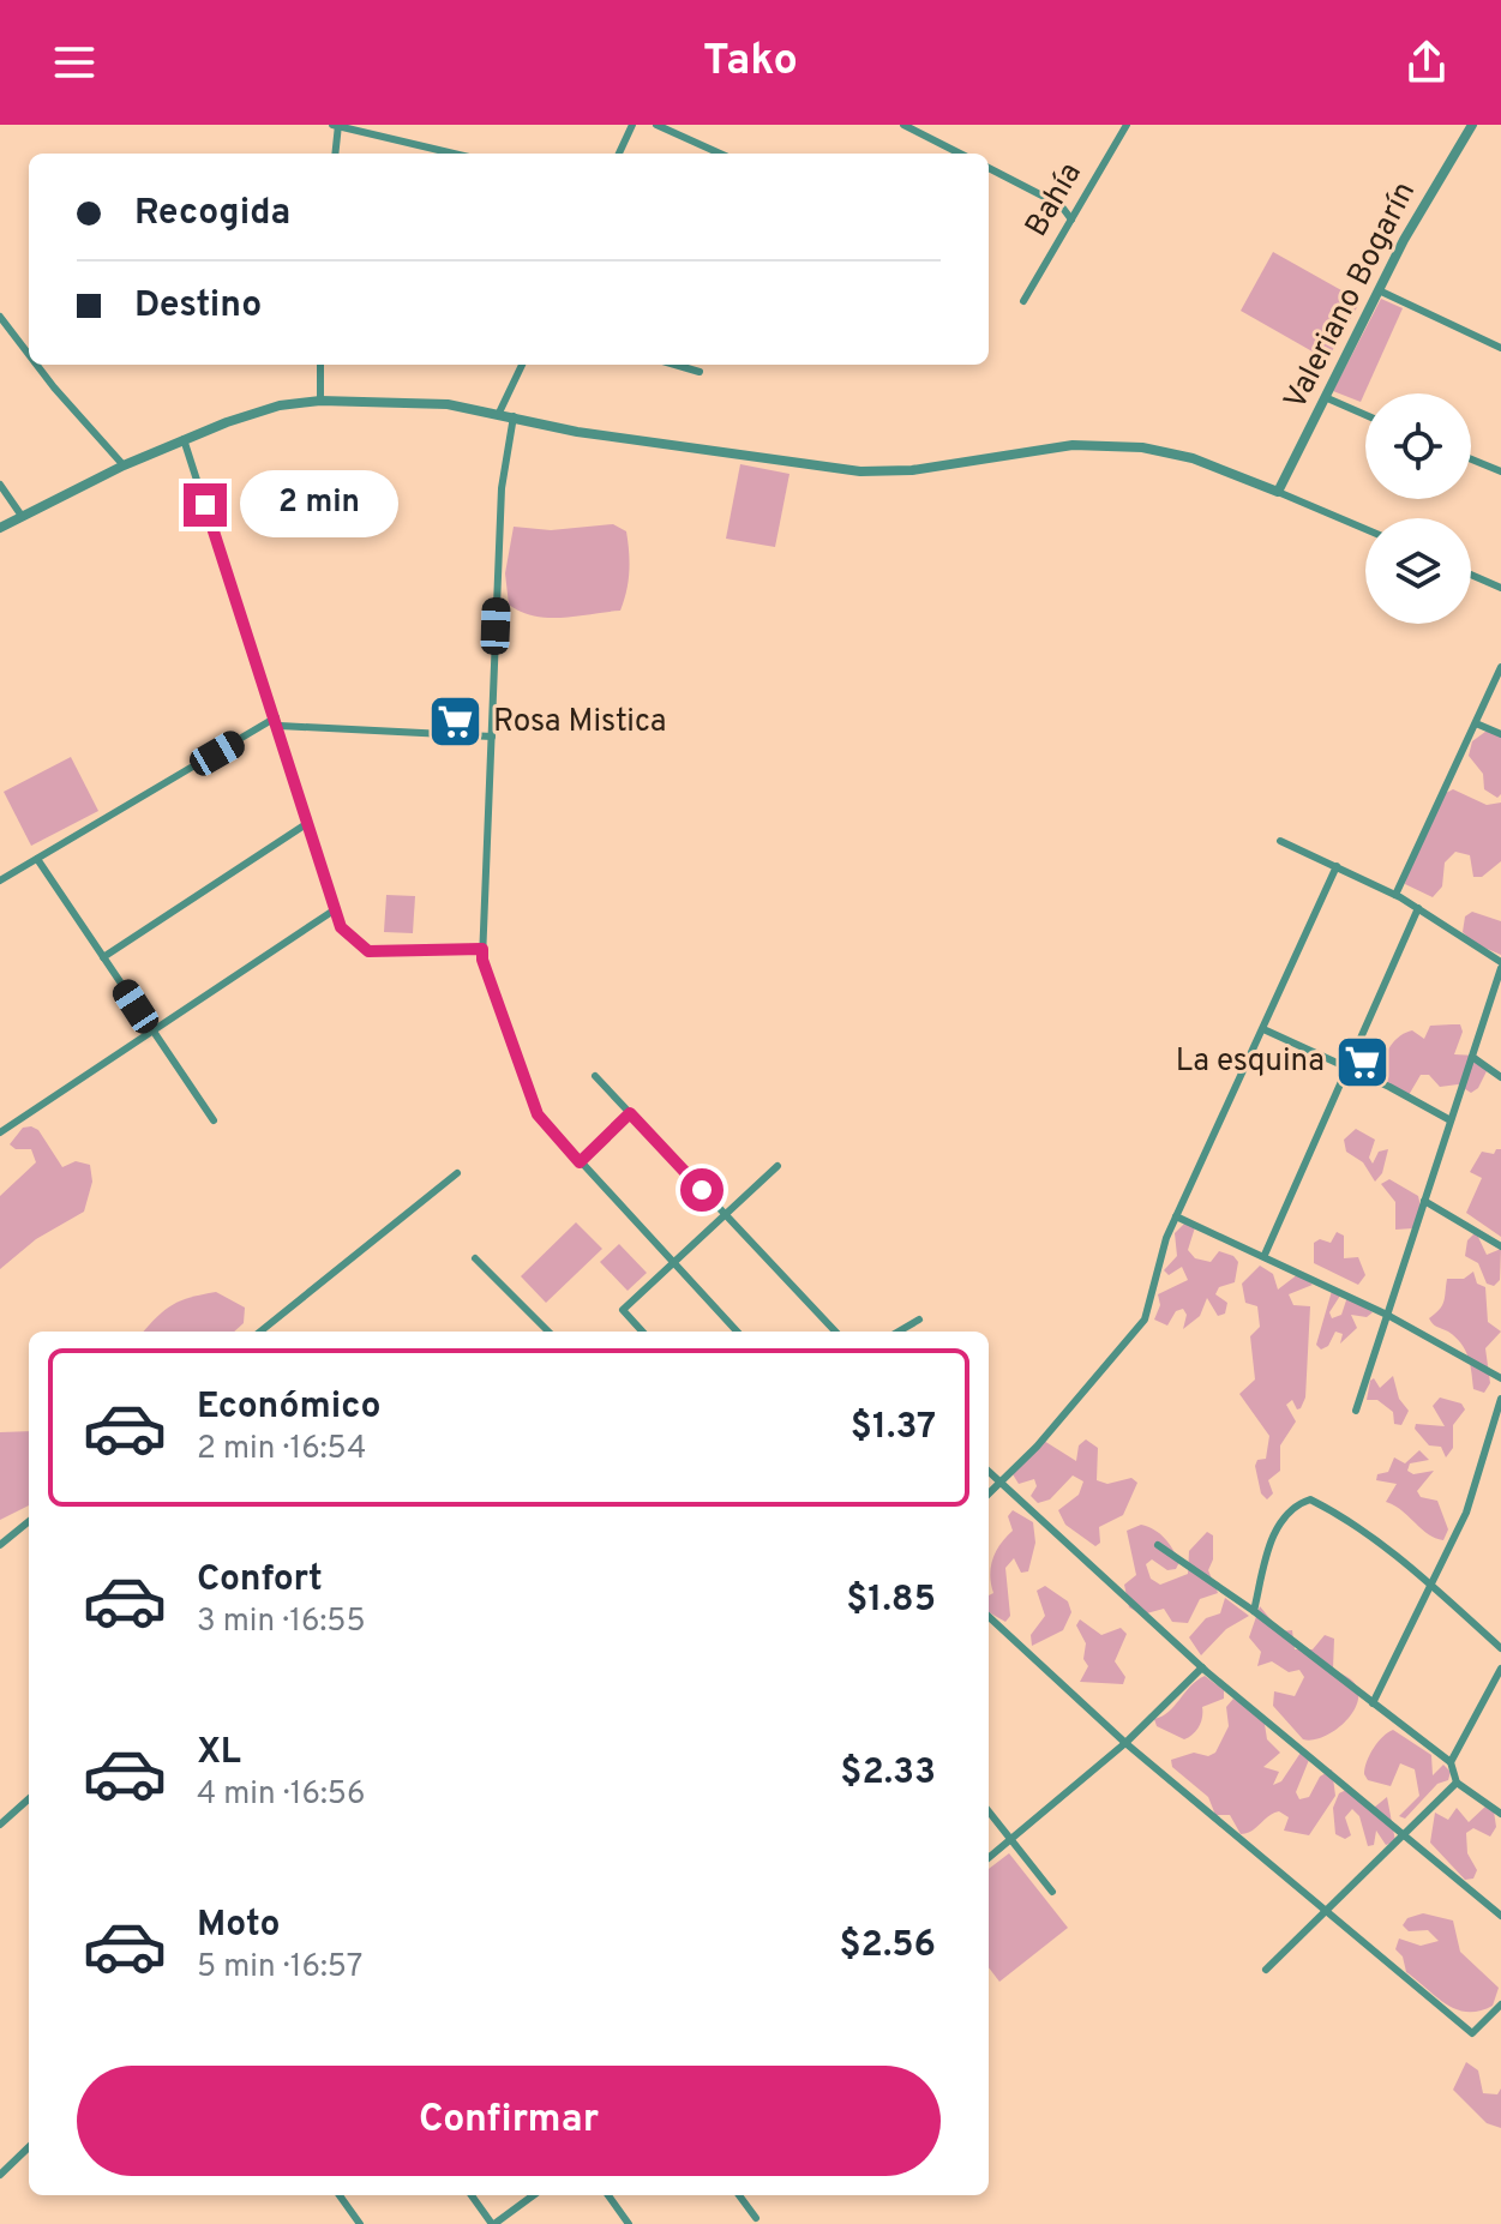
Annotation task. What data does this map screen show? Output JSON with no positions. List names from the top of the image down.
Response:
{
  "streets": {
    "street": ["Bahía", "Valeriano Bogarín"]
  },
  "places": {
    "supermarket": ["Rosa Mistica", "La esquina"]
  },
  "page": {
    "header": "Tako",
    "banner": ["Recogida", "Destino"],
    "bubble": "2 min",
    "list": [
      {
        "name": "Económico",
        "note": "2 min · 16:54",
        "value": "$1.37"
      },
      {
        "name": "Confort",
        "note": "3 min · 16:55",
        "value": "$1.85"
      },
      {
        "name": "XL",
        "note": "4 min · 16:56",
        "value": "$2.33"
      },
      {
        "name": "Moto",
        "note": "5 min · 16:57",
        "value": "$2.56"
      }
    ],
    "buttons": "Confirmar"
  }
}
